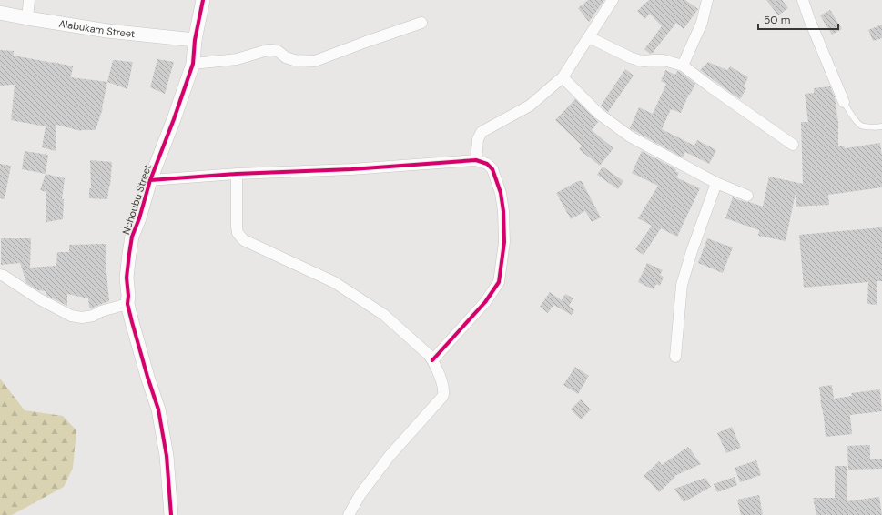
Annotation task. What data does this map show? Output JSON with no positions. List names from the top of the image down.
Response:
{
  "streets": {
    "street": ["Alabukam Street", "Nchoubu Street"]
  },
  "crossings": [
    ["Alabukam Street", "Nchoubu Street"]
  ],
  "scale_bar": "50 m"
}
